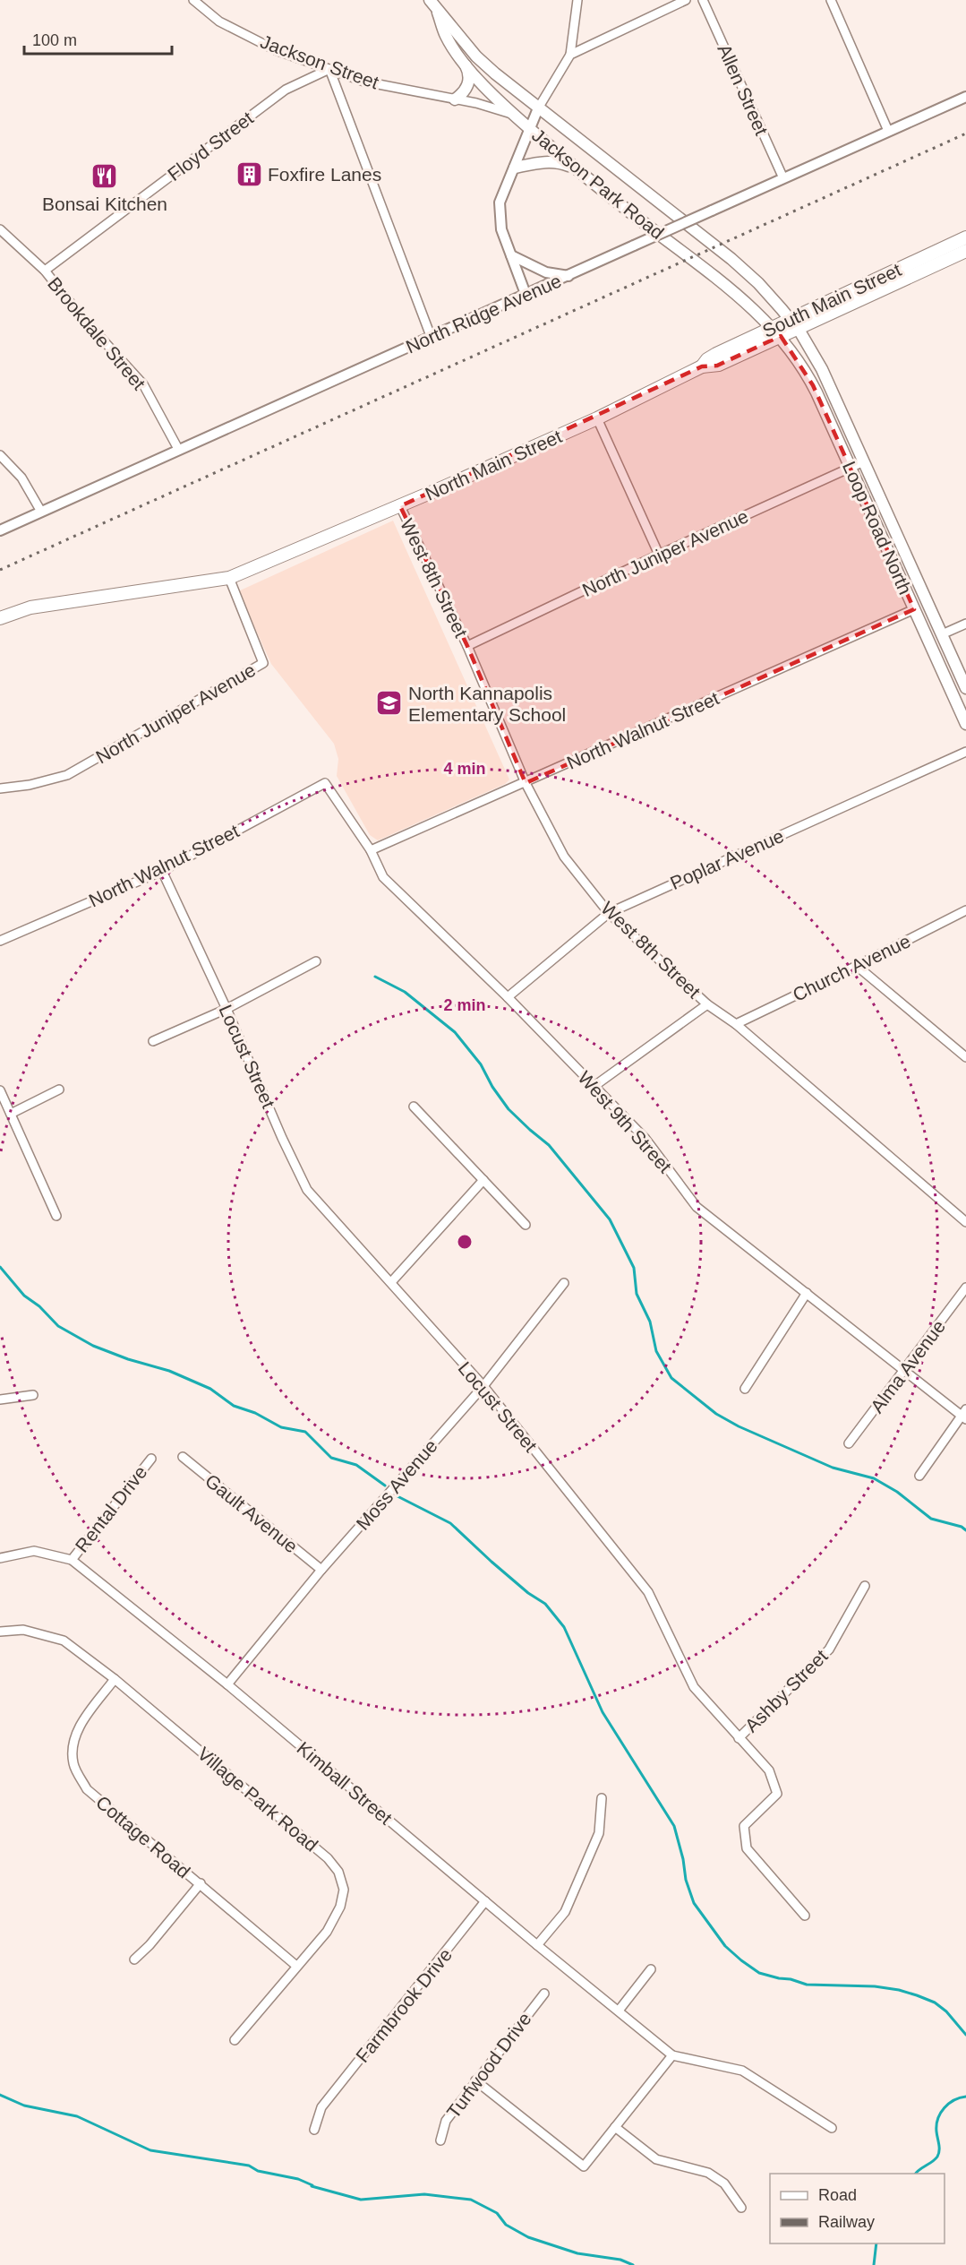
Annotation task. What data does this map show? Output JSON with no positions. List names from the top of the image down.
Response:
{
  "streets": {
    "main road": [
      "Jackson Park Road",
      "South Main Street",
      "North Main Street",
      "Loop Road North"
    ],
    "street": [
      "Jackson Street",
      "Allen Street",
      "Floyd Street",
      "North Ridge Avenue",
      "Brookdale Street",
      "North Juniper Avenue",
      "West 8th Street",
      "North Walnut Street",
      "Poplar Avenue",
      "Church Avenue",
      "Locust Street",
      "West 9th Street",
      "Alma Avenue",
      "Moss Avenue",
      "Rental Drive",
      "Gault Avenue",
      "Ashby Street",
      "Kimball Street",
      "Village Park Road",
      "Cottage Road",
      "Farmbrook Drive",
      "Turfwood Drive"
    ]
  },
  "crossings": [
    ["Jackson Street", "Floyd Street"],
    ["Jackson Street", "Jackson Park Road"],
    ["Allen Street", "North Ridge Avenue"],
    ["Floyd Street", "Brookdale Street"],
    ["Jackson Park Road", "South Main Street"],
    ["Jackson Park Road", "Loop Road North"],
    ["South Main Street", "North Main Street"],
    ["South Main Street", "Loop Road North"],
    ["North Ridge Avenue", "Brookdale Street"],
    ["North Main Street", "North Juniper Avenue"],
    ["North Main Street", "West 8th Street"],
    ["Loop Road North", "North Juniper Avenue"],
    ["Loop Road North", "North Walnut Street"],
    ["North Juniper Avenue", "West 8th Street"],
    ["West 8th Street", "North Walnut Street"],
    ["West 8th Street", "Poplar Avenue"],
    ["West 8th Street", "Church Avenue"],
    ["North Walnut Street", "Locust Street"],
    ["North Walnut Street", "West 9th Street"],
    ["Poplar Avenue", "West 9th Street"],
    ["Locust Street", "Moss Avenue"],
    ["Locust Street", "Ashby Street"],
    ["West 9th Street", "Alma Avenue"],
    ["Moss Avenue", "Gault Avenue"],
    ["Moss Avenue", "Kimball Street"],
    ["Rental Drive", "Kimball Street"],
    ["Kimball Street", "Farmbrook Drive"],
    ["Village Park Road", "Cottage Road"]
  ],
  "places": {
    "building": ["Foxfire Lanes"],
    "restaurant": ["Bonsai Kitchen"],
    "school or university": ["North Kannapolis Elementary School"]
  },
  "legend": ["Road", "Railway"],
  "scale_bar": "100 m",
  "rings": ["4 min", "2 min"]
}
